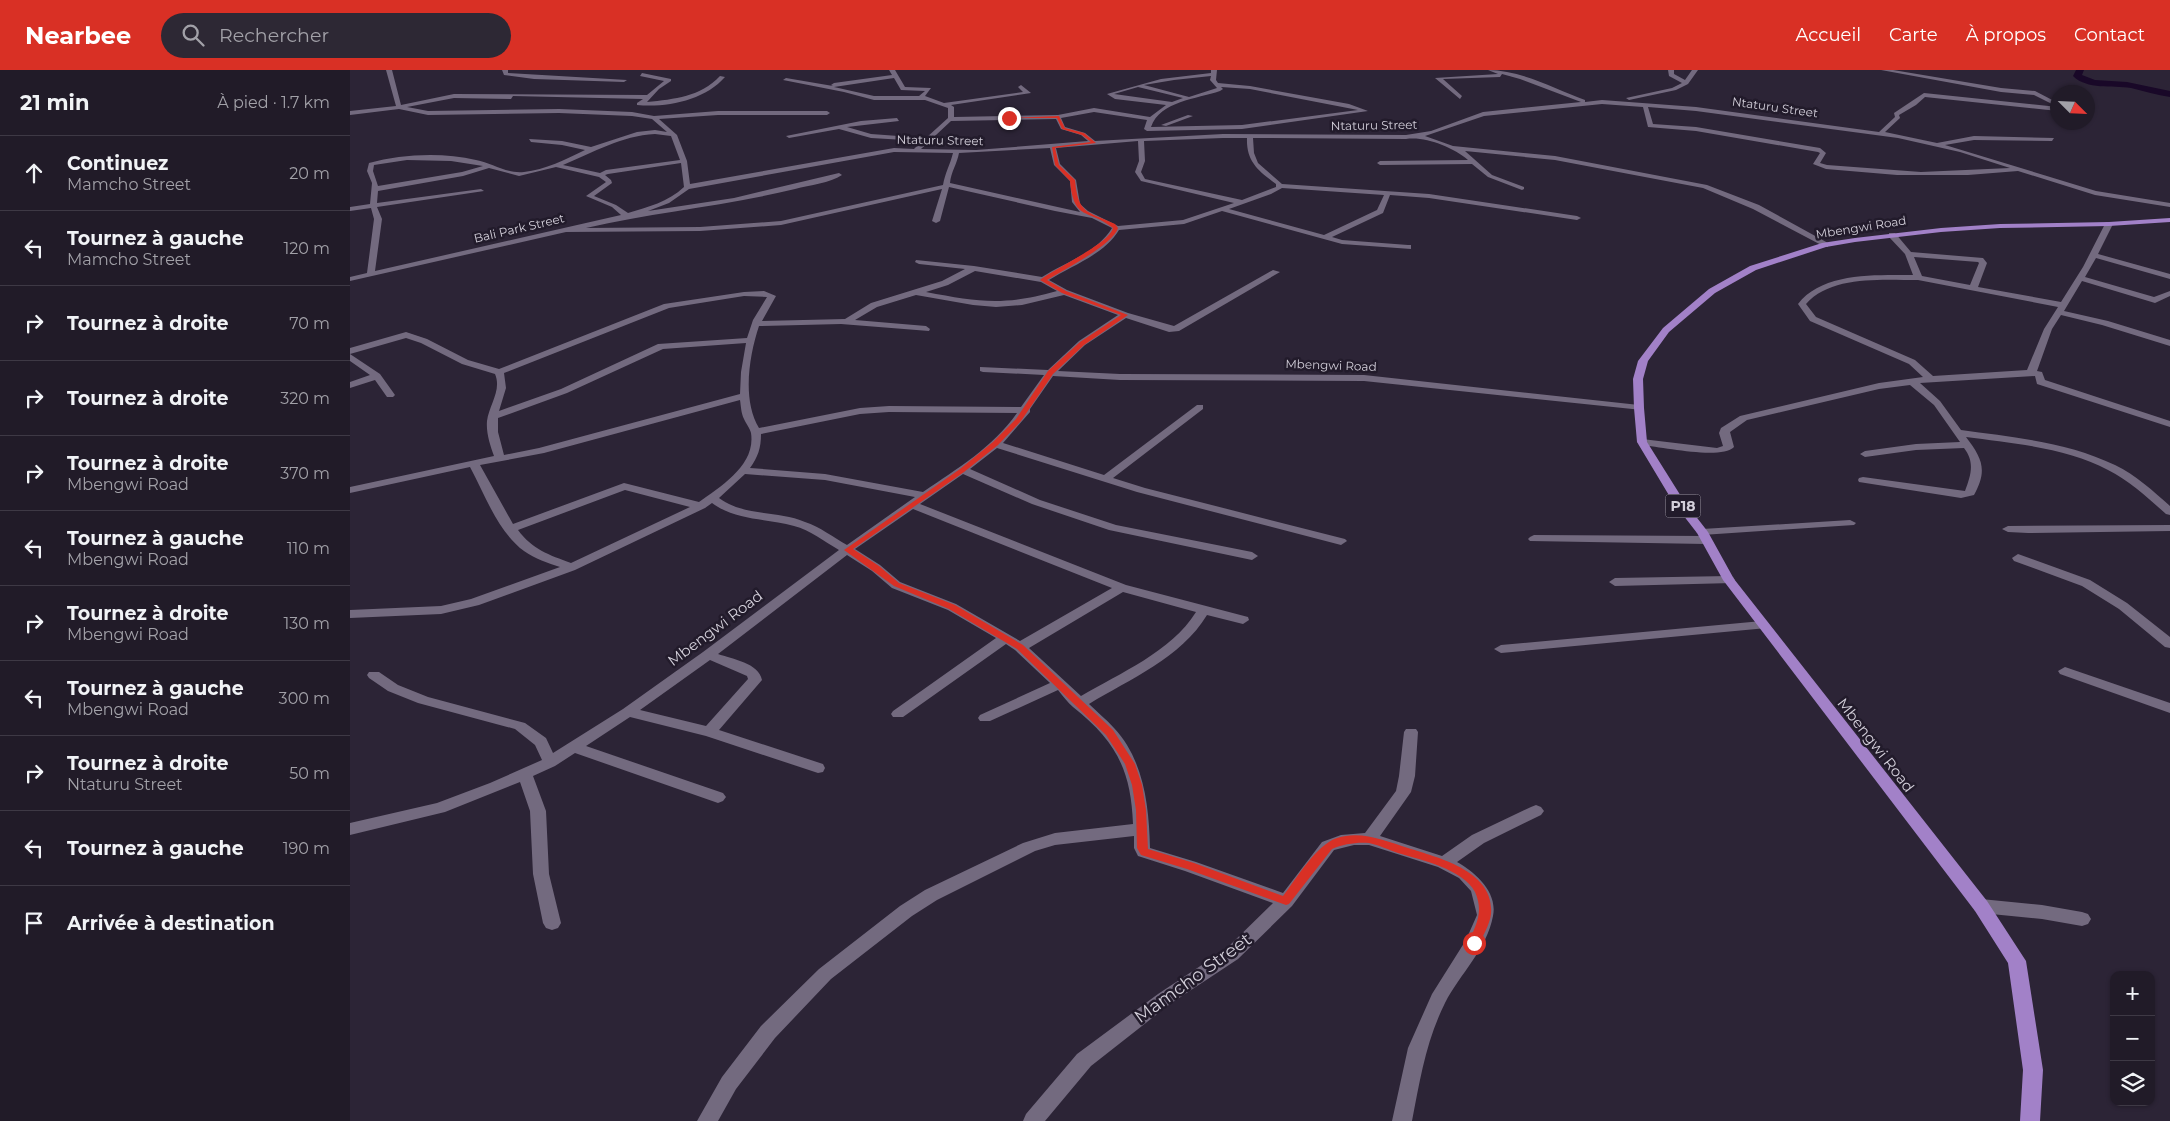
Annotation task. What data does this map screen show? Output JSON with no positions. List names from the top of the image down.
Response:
{
  "streets": {
    "main road": ["Mbengwi Road", "P18"],
    "street": ["Ntaturu Street", "Bali Park Street", "Mamcho Street"]
  },
  "crossings": [
    ["Ntaturu Street", "Bali Park Street"]
  ],
  "north": "bottom right",
  "page": {
    "header": "Nearbee",
    "search": "Rechercher",
    "nav": [
      "Accueil",
      "Carte",
      "À propos",
      "Contact"
    ],
    "heading": ["21 min", "À pied · 1.7 km"],
    "list": [
      ["Continuez", "Mamcho Street", "20 m"],
      ["Tournez à gauche", "Mamcho Street", "120 m"],
      ["Tournez à droite", "70 m"],
      ["Tournez à droite", "320 m"],
      ["Tournez à droite", "Mbengwi Road", "370 m"],
      ["Tournez à gauche", "Mbengwi Road", "110 m"],
      ["Tournez à droite", "Mbengwi Road", "130 m"],
      ["Tournez à gauche", "Mbengwi Road", "300 m"],
      ["Tournez à droite", "Ntaturu Street", "50 m"],
      ["Tournez à gauche", "190 m"],
      "Arrivée à destination"
    ],
    "map_buttons": ["+", "−"]
  }
}
